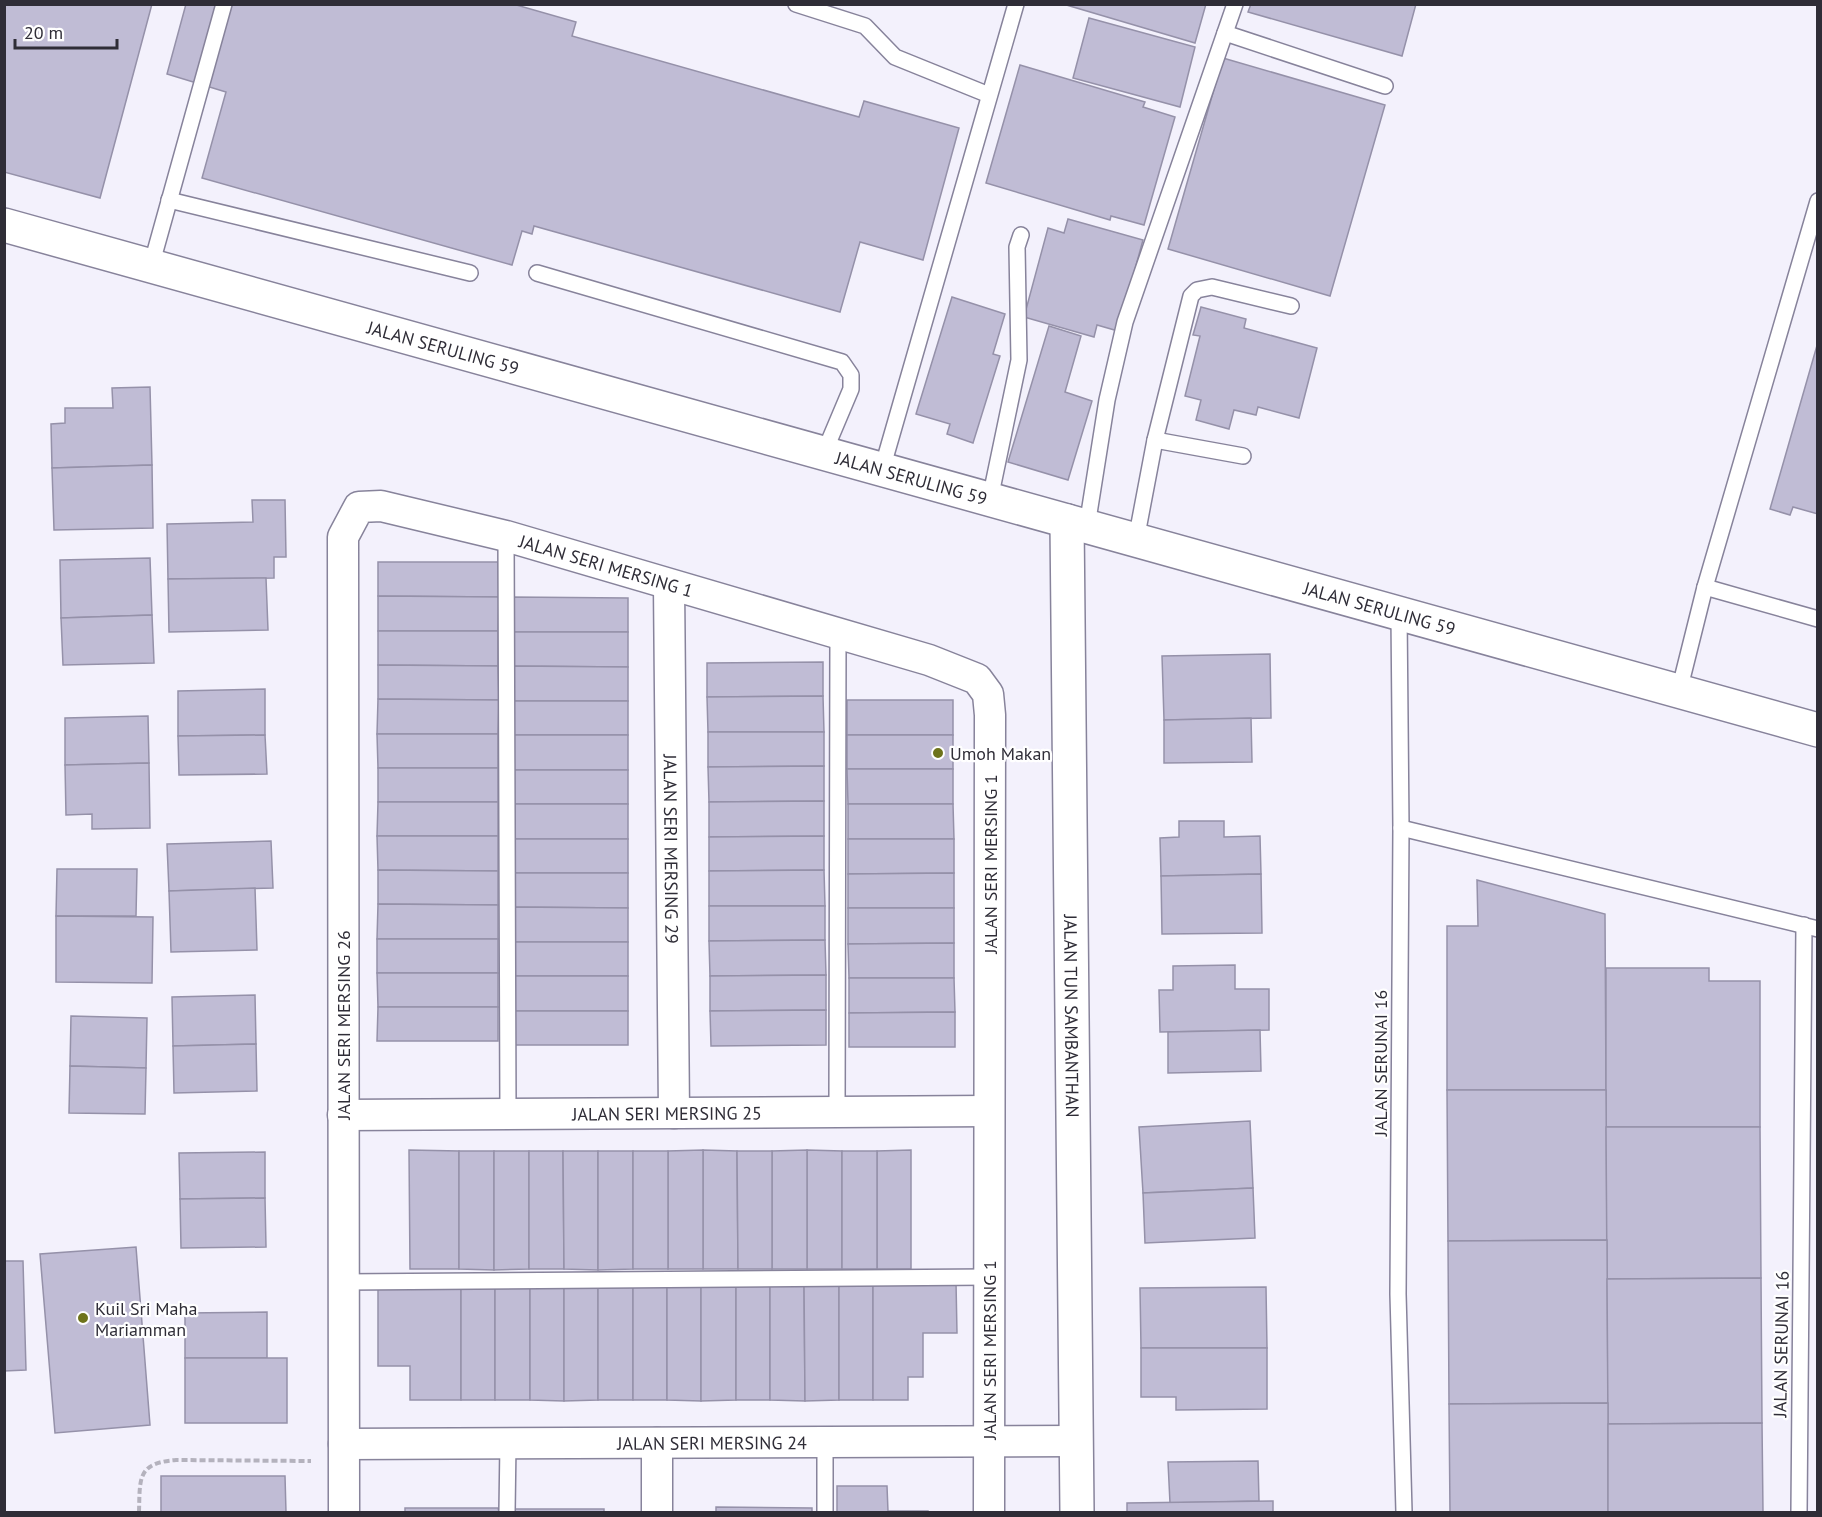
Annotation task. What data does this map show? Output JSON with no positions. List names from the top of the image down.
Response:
{
  "streets": {
    "main road": ["JALAN SERULING 59", "JALAN TUN SAMBANTHAN"],
    "street": [
      "JALAN SERI MERSING 1",
      "JALAN SERI MERSING 29",
      "JALAN SERI MERSING 26",
      "JALAN SERI MERSING 25",
      "JALAN SERI MERSING 24"
    ],
    "lane": ["JALAN SERUNAI 16"]
  },
  "crossings": [
    ["JALAN SERULING 59", "JALAN TUN SAMBANTHAN"],
    ["JALAN SERULING 59", "JALAN SERUNAI 16"],
    ["JALAN SERI MERSING 1", "JALAN SERI MERSING 29"],
    ["JALAN SERI MERSING 1", "JALAN SERI MERSING 26"],
    ["JALAN SERI MERSING 1", "JALAN SERI MERSING 25"],
    ["JALAN SERI MERSING 1", "JALAN SERI MERSING 24"],
    ["JALAN SERI MERSING 29", "JALAN SERI MERSING 25"],
    ["JALAN TUN SAMBANTHAN", "JALAN SERI MERSING 24"],
    ["JALAN SERI MERSING 26", "JALAN SERI MERSING 25"],
    ["JALAN SERI MERSING 26", "JALAN SERI MERSING 24"]
  ],
  "places": ["Umoh Makan", "Kuil Sri Maha Mariamman"],
  "scale_bar": "20 m"
}
